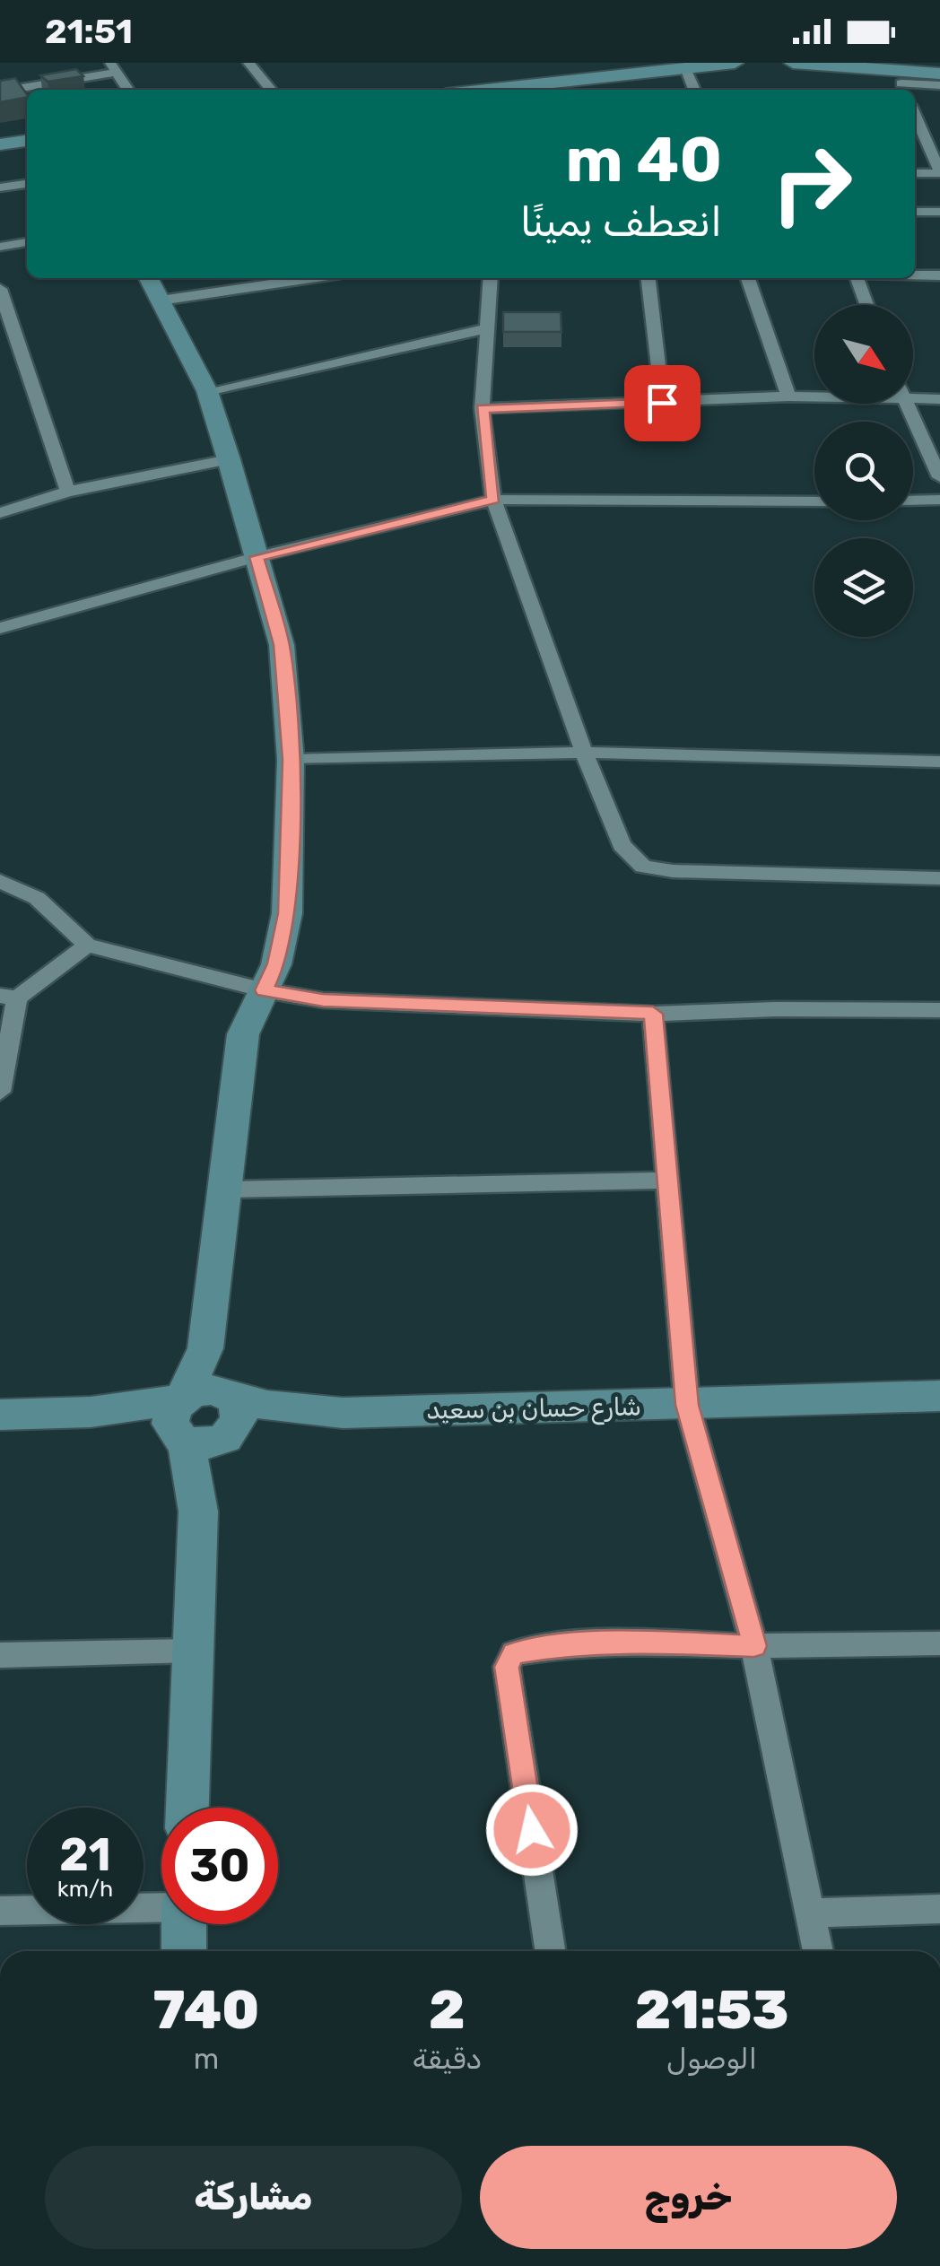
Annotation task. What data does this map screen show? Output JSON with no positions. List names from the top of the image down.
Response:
{
  "streets": {
    "street": ["شارع حسان بن سعيد"]
  },
  "north": "bottom right",
  "page": {
    "status": "21:51",
    "turn": ["40 m", "انعطف يمينًا"],
    "speed": "21 km/h",
    "limit": "30",
    "eta": [
      "21:53",
      "الوصول",
      "2",
      "دقيقة",
      "740",
      "m"
    ],
    "buttons": ["خروج", "مشاركة"]
  }
}
